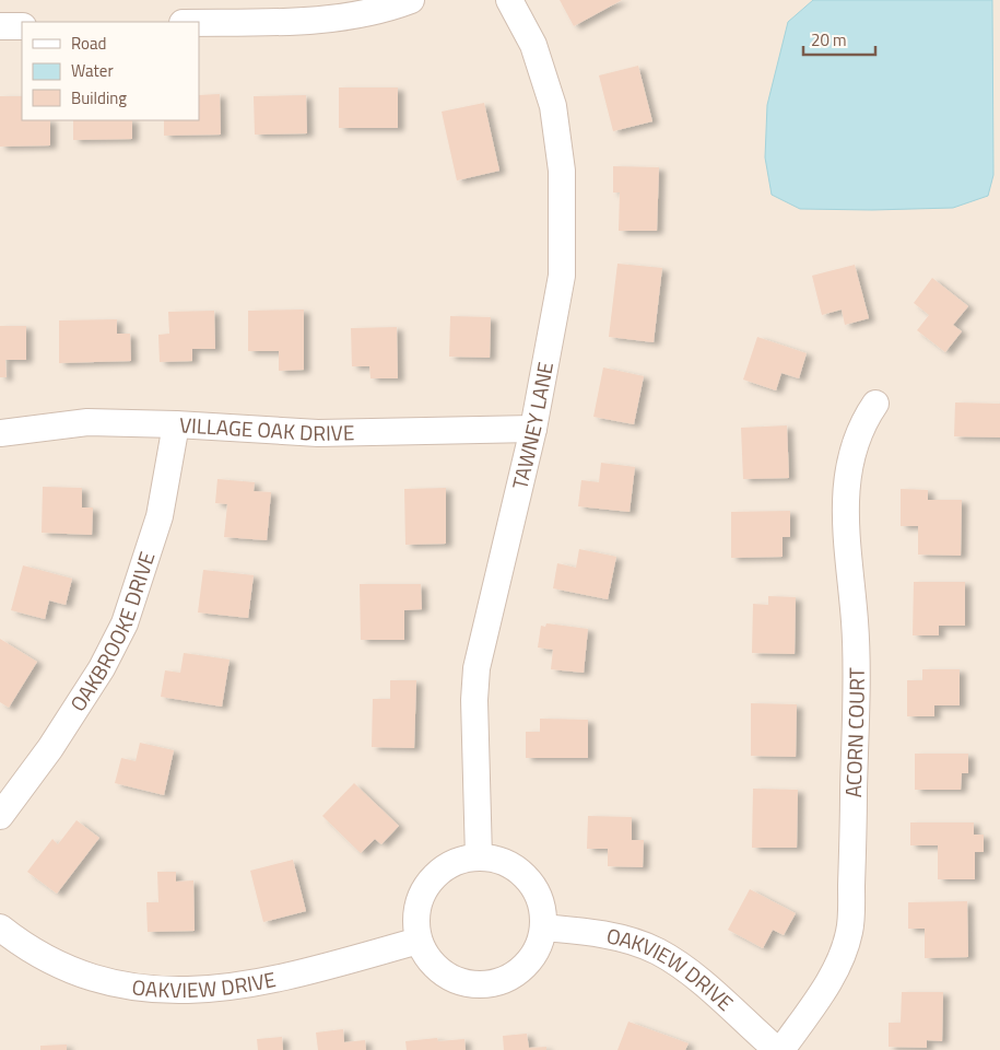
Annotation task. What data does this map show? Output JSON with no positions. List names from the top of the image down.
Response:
{
  "streets": {
    "street": [
      "TAWNEY LANE",
      "VILLAGE OAK DRIVE",
      "OAKBROOKE DRIVE",
      "ACORN COURT",
      "OAKVIEW DRIVE"
    ]
  },
  "crossings": [
    ["TAWNEY LANE", "VILLAGE OAK DRIVE"],
    ["TAWNEY LANE", "OAKVIEW DRIVE"],
    ["VILLAGE OAK DRIVE", "OAKBROOKE DRIVE"]
  ],
  "legend": ["Road", "Water", "Building"],
  "scale_bar": "20 m"
}
